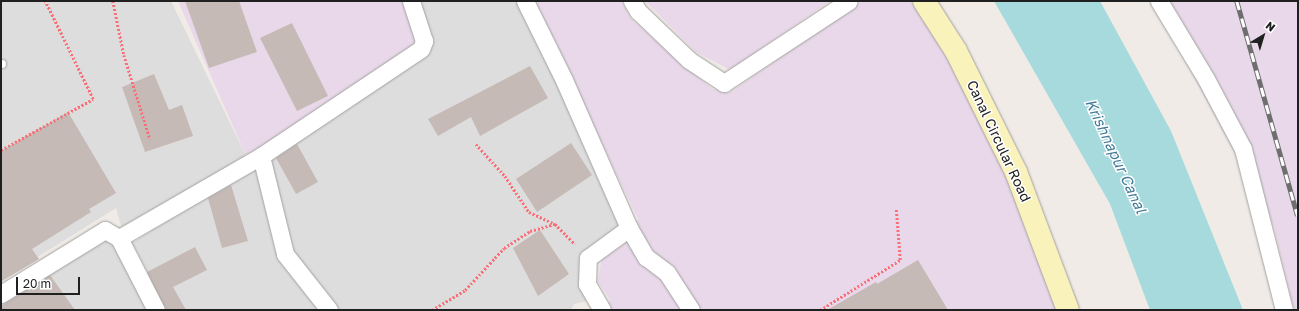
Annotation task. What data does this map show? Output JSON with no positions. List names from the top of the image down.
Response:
{
  "streets": {
    "main road": ["Canal Circular Road"]
  },
  "water": ["Krishnapur Canal"],
  "scale_bar": "20 m",
  "north": "top right"
}
